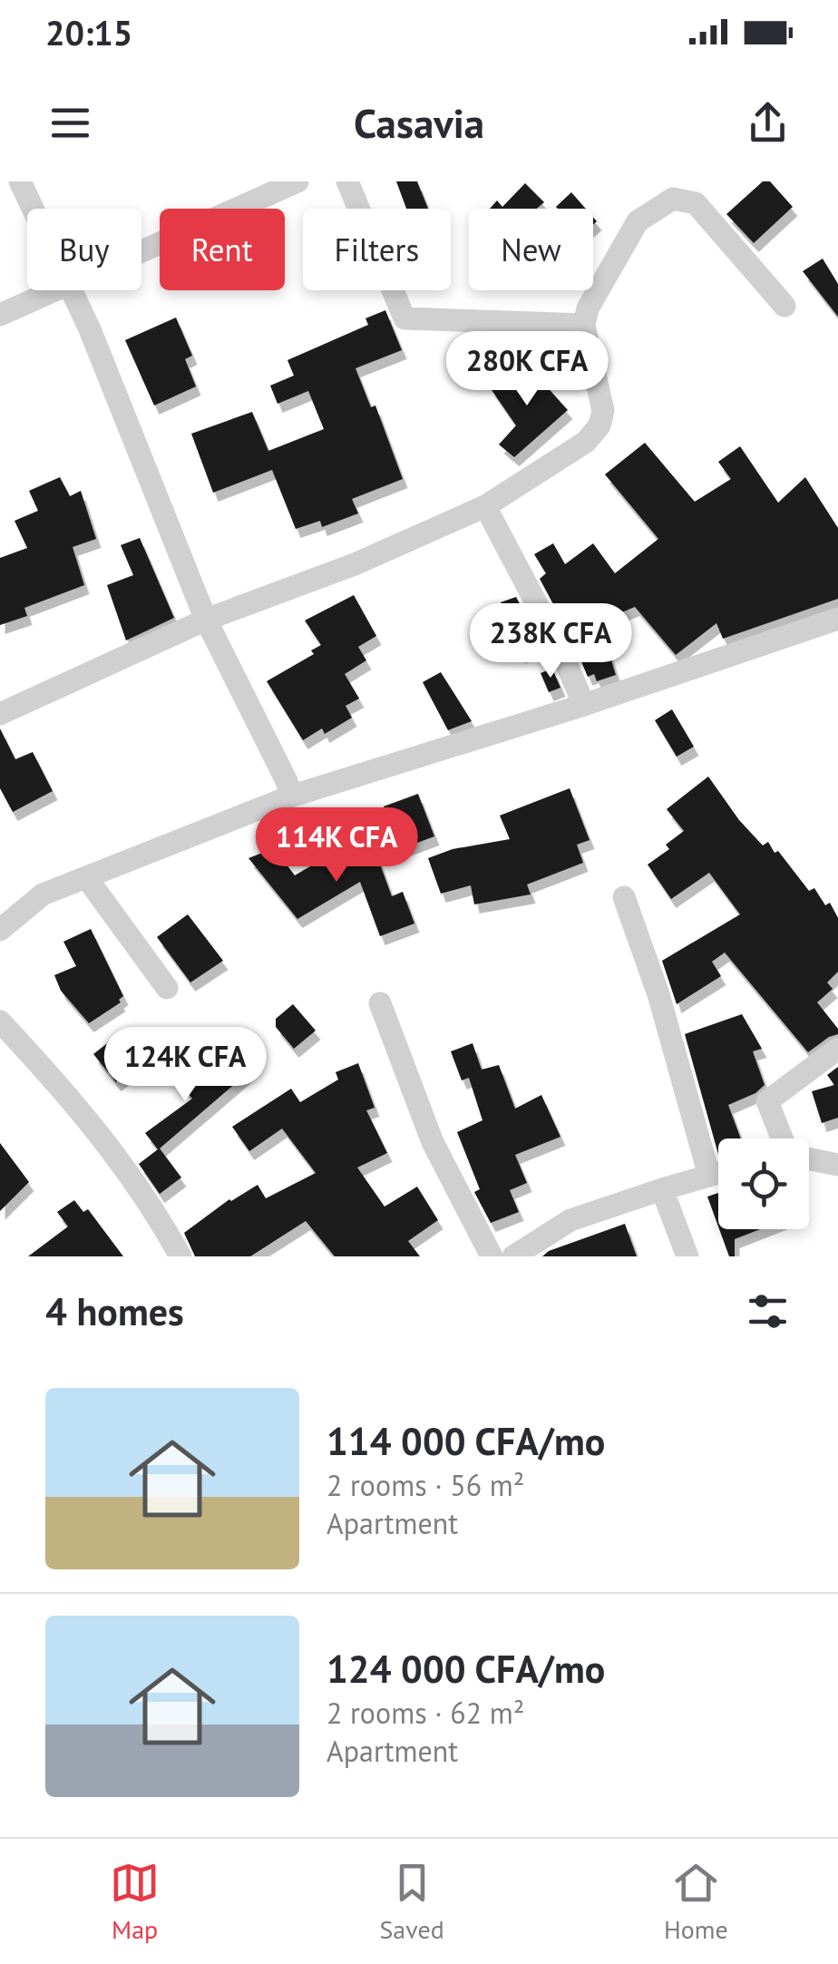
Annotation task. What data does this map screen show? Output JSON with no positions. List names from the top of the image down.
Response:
{
  "page": {
    "status": "20:15",
    "header": "Casavia",
    "chip": [
      "Buy",
      "Rent",
      "Filters",
      "New"
    ],
    "price": [
      "280K CFA",
      "238K CFA",
      "114K CFA",
      "124K CFA"
    ],
    "heading": "4 homes",
    "list": [
      {
        "name": "114 000 CFA/mo",
        "note": "2 rooms · 56 m² · Apartment"
      },
      {
        "name": "124 000 CFA/mo",
        "note": "2 rooms · 62 m² · Apartment"
      }
    ],
    "tabs": ["Map", "Saved", "Home"]
  }
}
